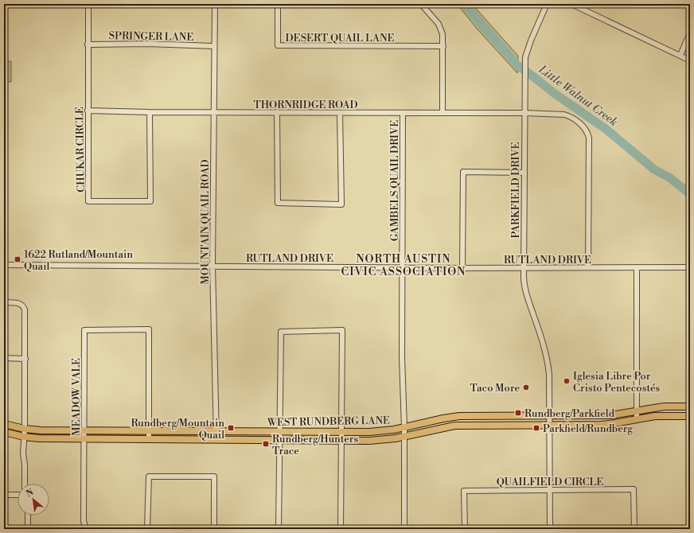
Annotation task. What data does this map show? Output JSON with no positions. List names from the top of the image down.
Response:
{
  "streets": {
    "main road": ["WEST RUNDBERG LANE"],
    "street": [
      "SPRINGER LANE",
      "DESERT QUAIL LANE",
      "THORNRIDGE ROAD",
      "CHUKAR CIRCLE",
      "GAMBELS QUAIL DRIVE",
      "PARKFIELD DRIVE",
      "MOUNTAIN QUAIL ROAD",
      "RUTLAND DRIVE",
      "MEADOW VALE",
      "QUAILFIELD CIRCLE"
    ]
  },
  "crossings": [
    ["SPRINGER LANE", "CHUKAR CIRCLE"],
    ["SPRINGER LANE", "MOUNTAIN QUAIL ROAD"],
    ["THORNRIDGE ROAD", "CHUKAR CIRCLE"],
    ["THORNRIDGE ROAD", "GAMBELS QUAIL DRIVE"],
    ["THORNRIDGE ROAD", "PARKFIELD DRIVE"],
    ["THORNRIDGE ROAD", "MOUNTAIN QUAIL ROAD"],
    ["THORNRIDGE ROAD", "RUTLAND DRIVE"],
    ["GAMBELS QUAIL DRIVE", "RUTLAND DRIVE"],
    ["GAMBELS QUAIL DRIVE", "WEST RUNDBERG LANE"],
    ["PARKFIELD DRIVE", "RUTLAND DRIVE"],
    ["PARKFIELD DRIVE", "WEST RUNDBERG LANE"],
    ["PARKFIELD DRIVE", "QUAILFIELD CIRCLE"],
    ["MOUNTAIN QUAIL ROAD", "RUTLAND DRIVE"],
    ["MOUNTAIN QUAIL ROAD", "WEST RUNDBERG LANE"],
    ["MEADOW VALE", "WEST RUNDBERG LANE"]
  ],
  "districts": ["NORTH AUSTIN CIVIC ASSOCIATION"],
  "water": ["Little Walnut Creek"],
  "places": {
    "transit": [
      "1622 Rutland/Mountain Quail",
      "Rundberg/Parkfield",
      "Rundberg/Mountain Quail",
      "Parkfield/Rundberg",
      "Rundberg/Hunters Trace"
    ],
    "other": ["Iglesia Libre Por Cristo Pentecostés", "Taco More"]
  },
  "north": "top left"
}
